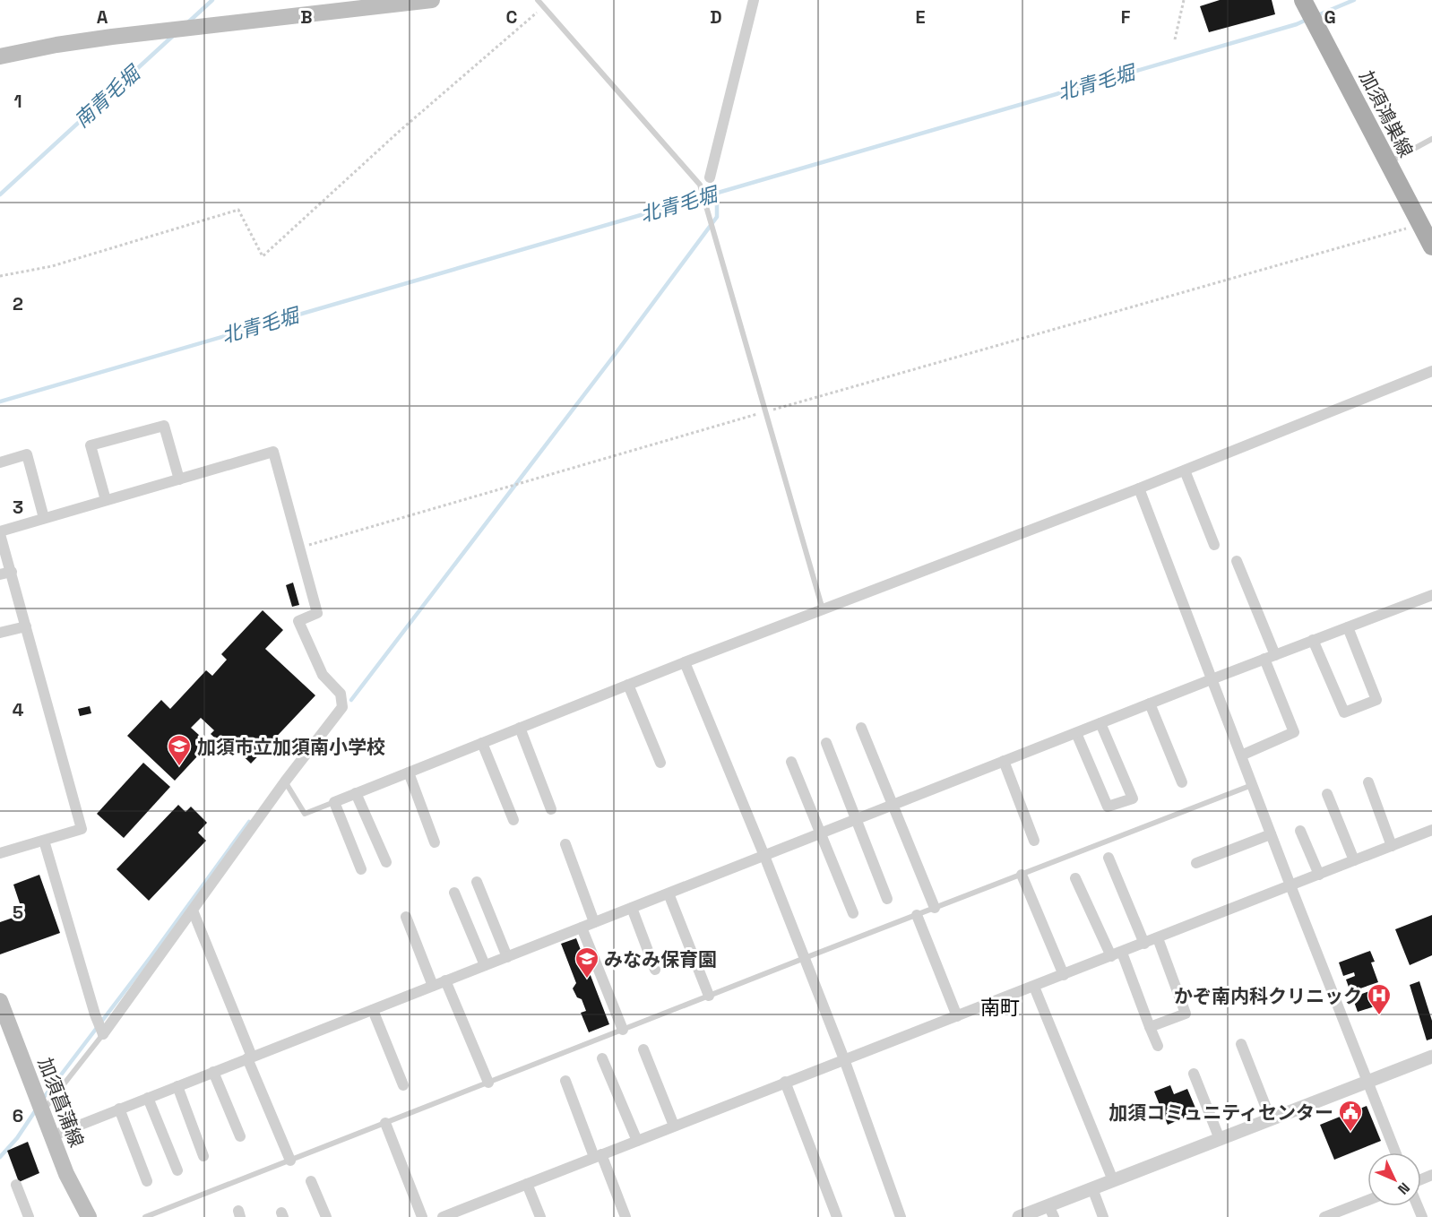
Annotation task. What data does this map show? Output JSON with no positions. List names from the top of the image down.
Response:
{
  "streets": {
    "main road": ["加須鴻巣線", "加須菖蒲線"]
  },
  "districts": ["南町"],
  "water": ["北青毛堀", "南青毛堀"],
  "places": {
    "school or university": ["加須市立加須南小学校", "みなみ保育園"],
    "hospital": ["かぞ南内科クリニック"],
    "public building": ["加須コミュニティセンター"]
  },
  "north": "bottom right",
  "grid": {
    "columns": [
      "A",
      "B",
      "C",
      "D",
      "E",
      "F",
      "G"
    ],
    "rows": [
      "1",
      "2",
      "3",
      "4",
      "5",
      "6"
    ]
  }
}
